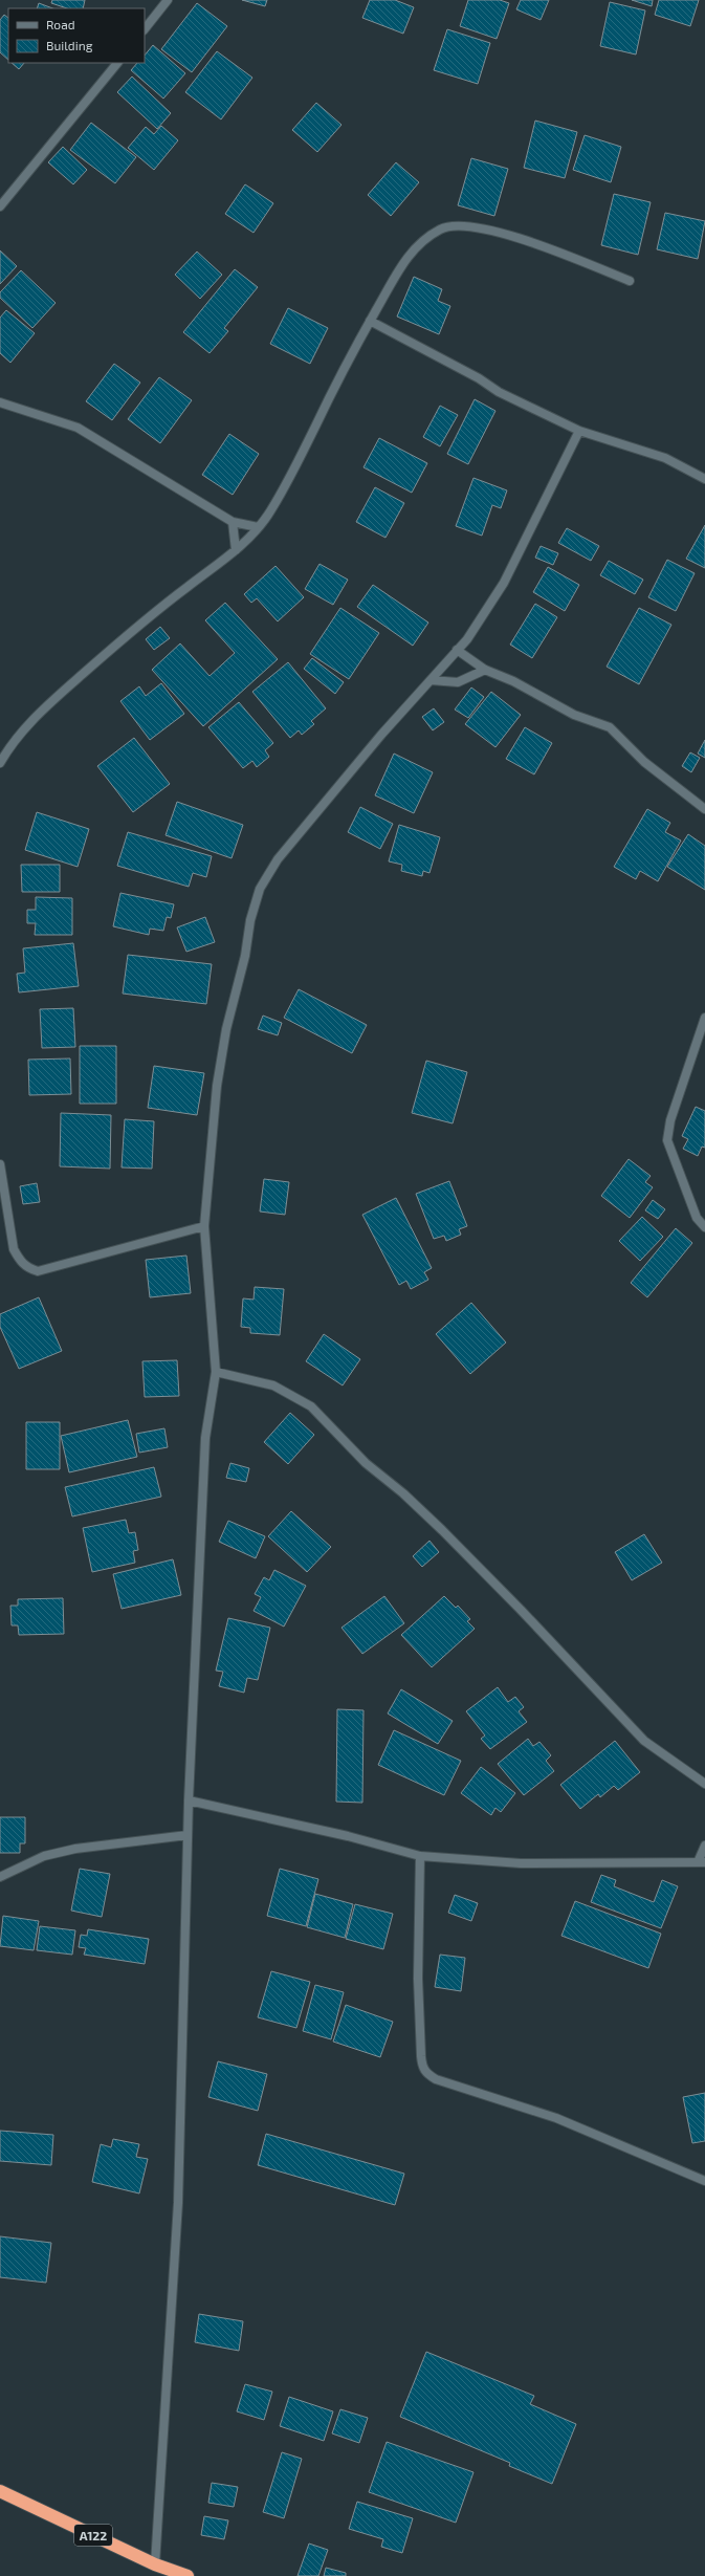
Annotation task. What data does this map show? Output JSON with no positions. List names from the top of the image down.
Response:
{
  "streets": {
    "highway": ["A122"]
  },
  "legend": ["Road", "Building"]
}
